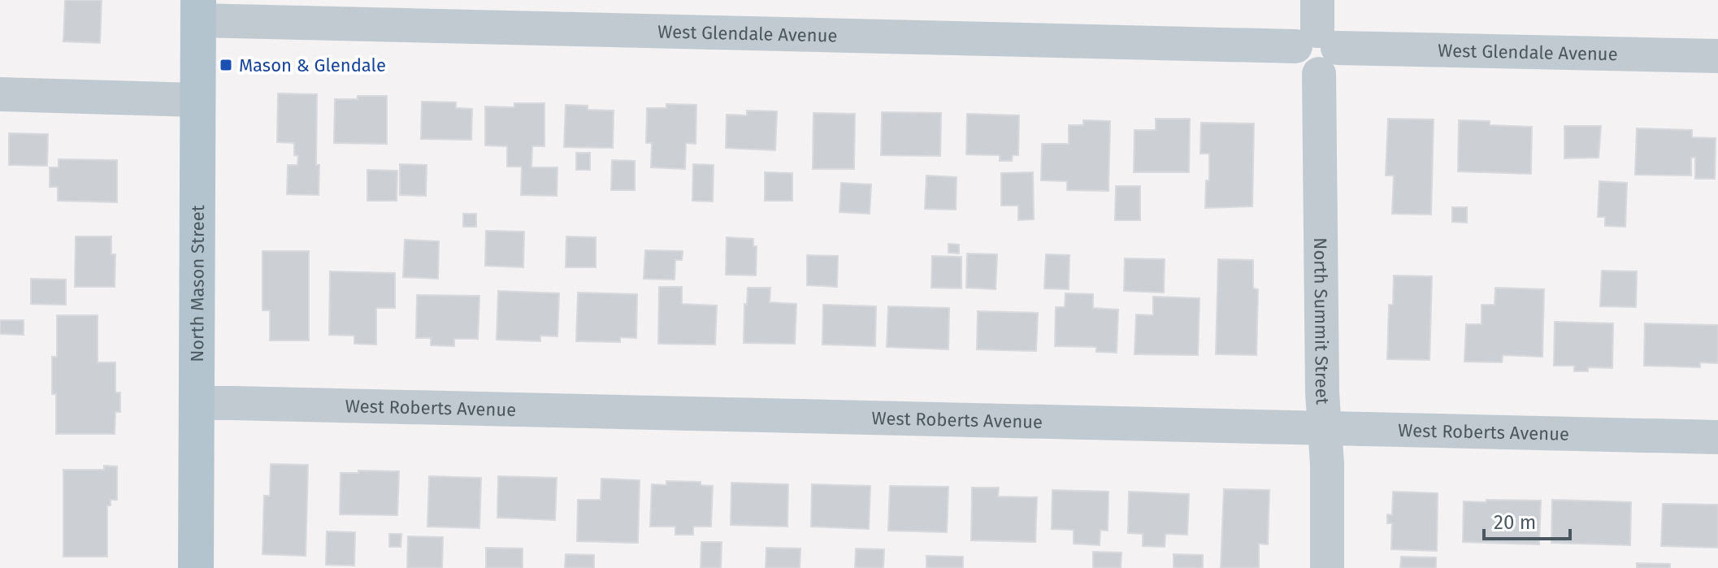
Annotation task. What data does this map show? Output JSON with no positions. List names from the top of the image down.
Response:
{
  "streets": {
    "main road": ["North Mason Street"],
    "street": ["West Glendale Avenue", "North Summit Street", "West Roberts Avenue"]
  },
  "crossings": [
    ["West Glendale Avenue", "North Mason Street"],
    ["West Glendale Avenue", "North Summit Street"],
    ["North Mason Street", "West Roberts Avenue"],
    ["North Summit Street", "West Roberts Avenue"]
  ],
  "places": {
    "transit": ["Mason & Glendale"]
  },
  "scale_bar": "20 m"
}
